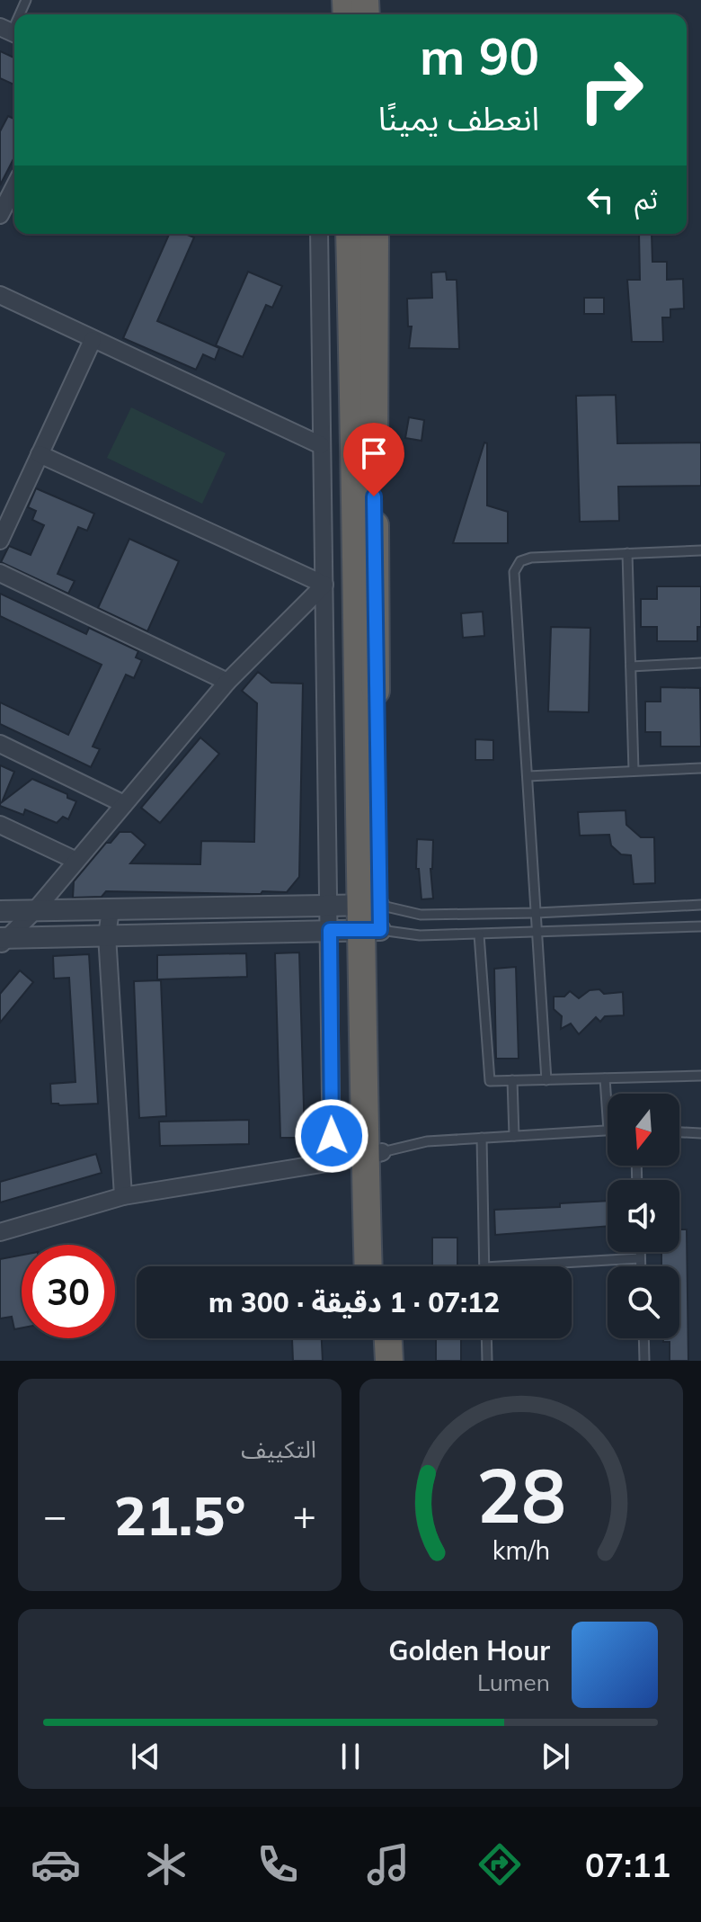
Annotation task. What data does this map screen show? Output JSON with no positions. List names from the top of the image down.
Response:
{
  "north": "bottom",
  "page": {
    "turn": ["90 m", "انعطف يمينًا"],
    "then": "ثم",
    "limit": "30",
    "trip": "07:12 · 1 دقيقة · 300 m",
    "tile": "التكييف",
    "heat": ["−", "21.5°", "+"],
    "song": ["Golden Hour", "Lumen"],
    "tabs": "07:11",
    "gauge": ["28", "km/h"]
  }
}
